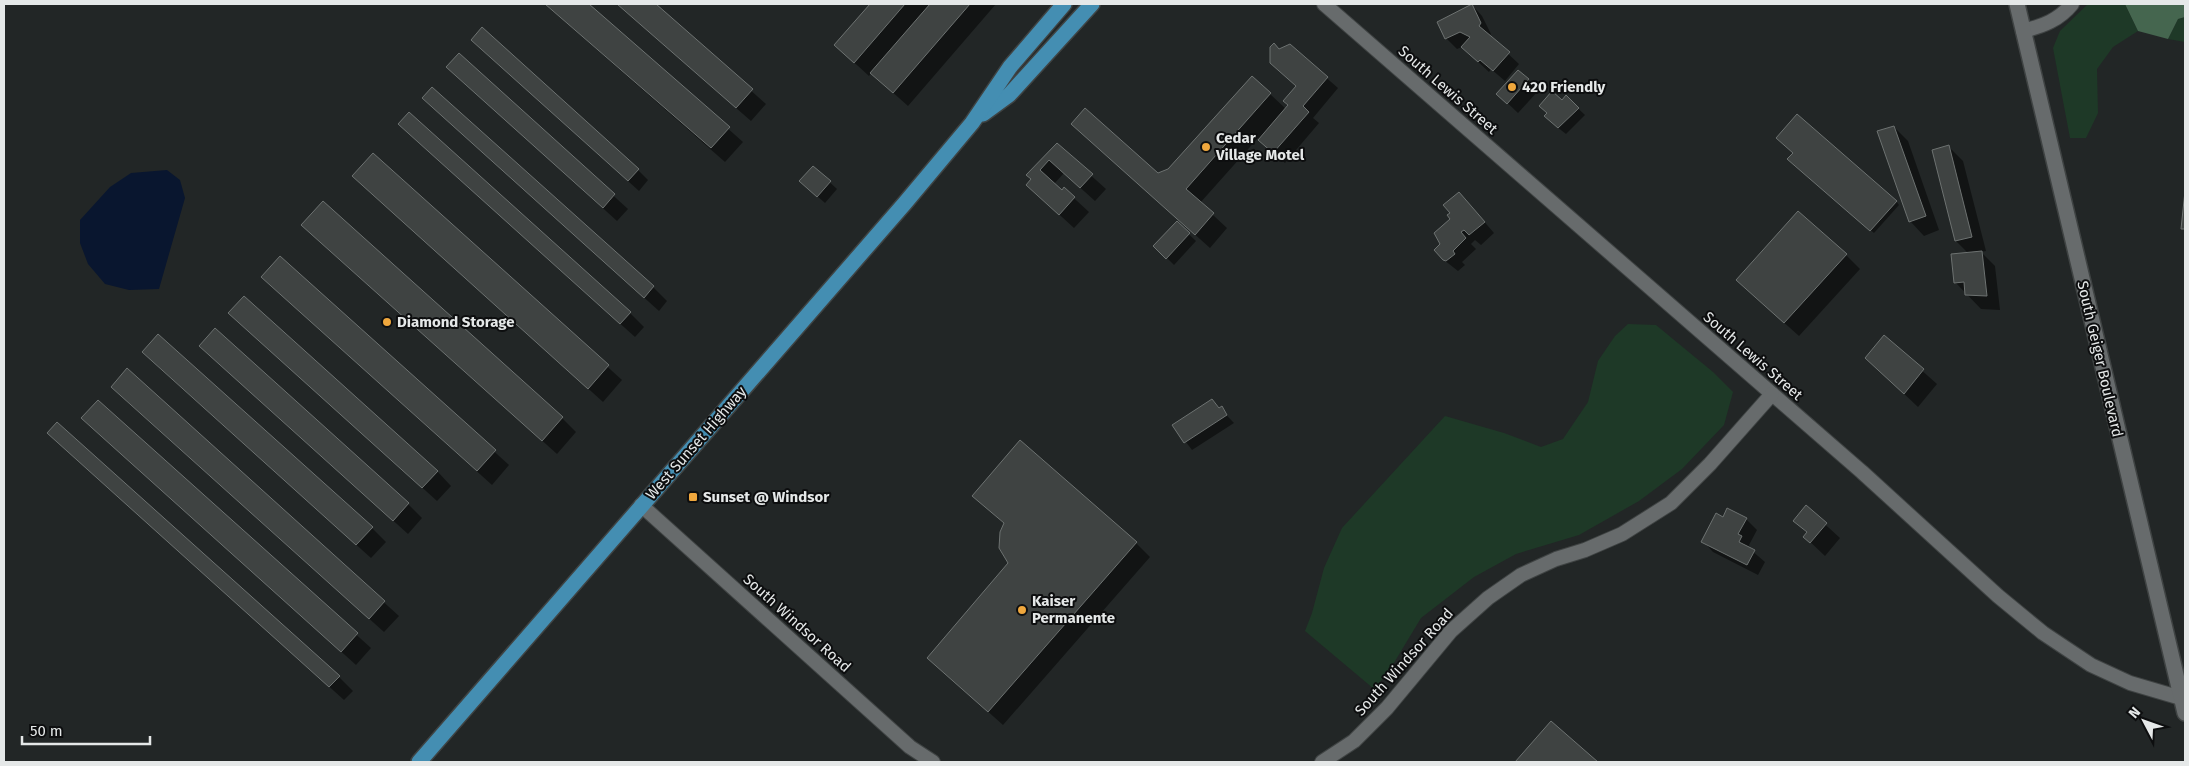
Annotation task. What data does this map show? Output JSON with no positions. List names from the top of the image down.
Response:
{
  "streets": {
    "main road": ["West Sunset Highway"],
    "street": ["South Lewis Street", "South Geiger Boulevard", "South Windsor Road"]
  },
  "crossings": [
    ["South Lewis Street", "South Geiger Boulevard"],
    ["South Lewis Street", "South Windsor Road"],
    ["West Sunset Highway", "South Windsor Road"]
  ],
  "places": {
    "other": [
      "420 Friendly",
      "Cedar Village Motel",
      "Diamond Storage",
      "Kaiser Permanente"
    ],
    "transit": ["Sunset @ Windsor"]
  },
  "scale_bar": "50 m",
  "north": "top left"
}
